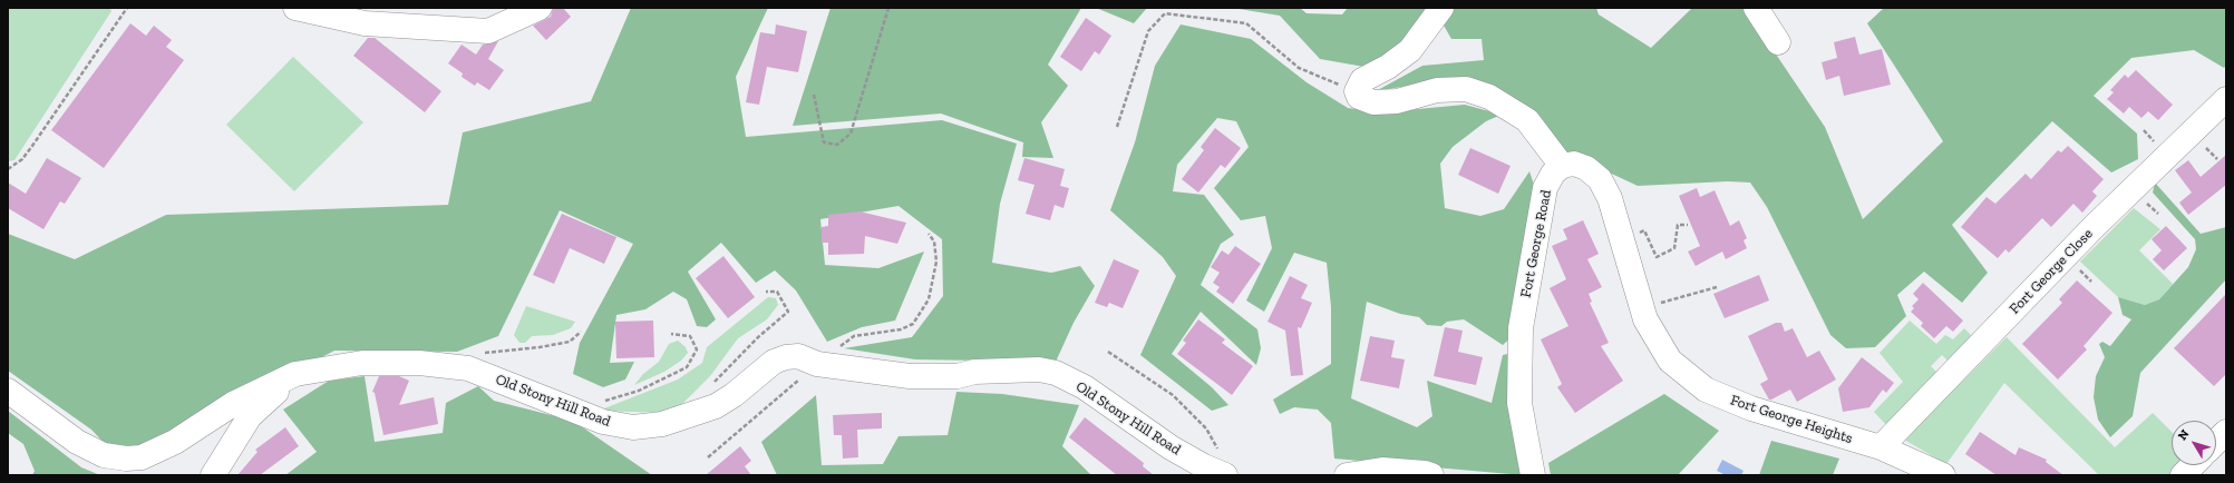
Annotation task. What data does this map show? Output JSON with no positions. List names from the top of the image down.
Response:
{
  "streets": {
    "street": [
      "Fort George Road",
      "Fort George Close",
      "Old Stony Hill Road",
      "Fort George Heights"
    ]
  },
  "crossings": [
    ["Fort George Road", "Fort George Heights"],
    ["Fort George Close", "Fort George Heights"]
  ],
  "north": "top left"
}
